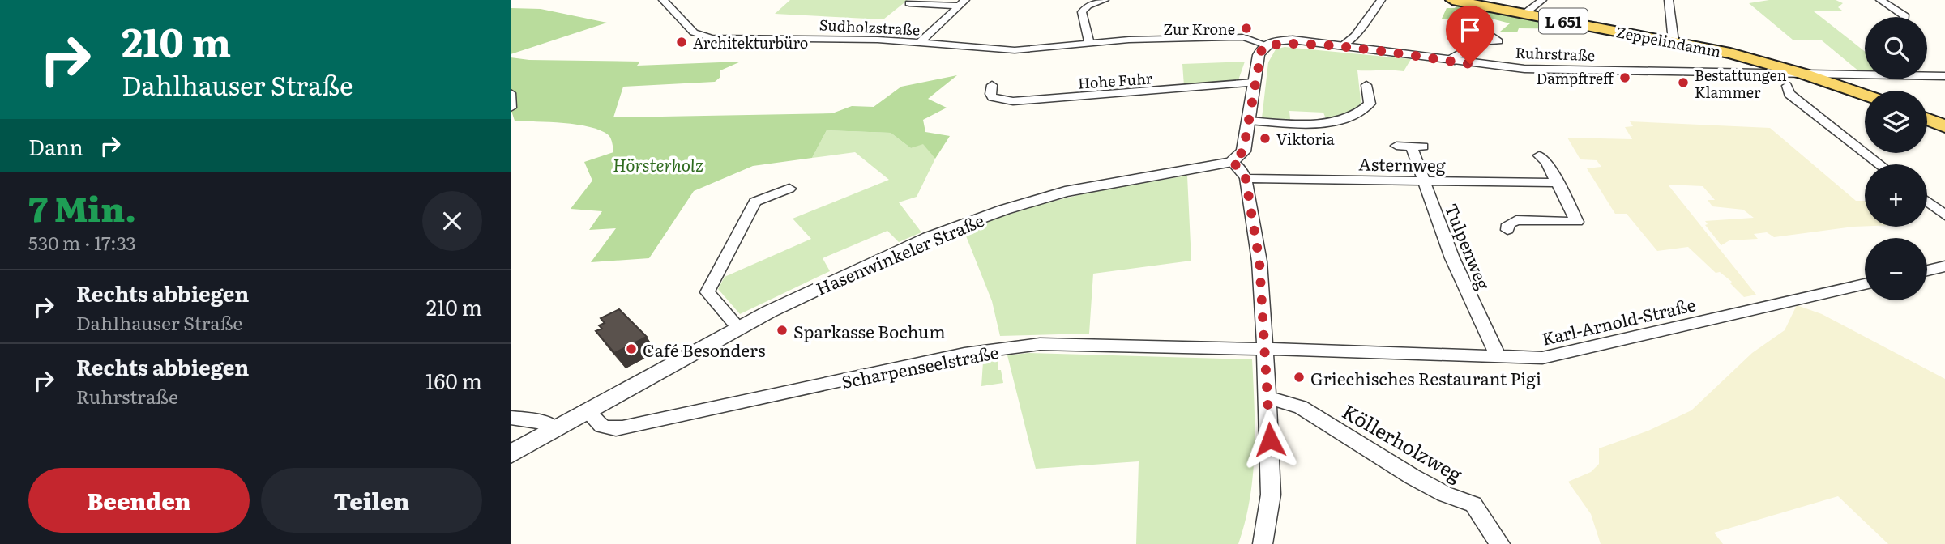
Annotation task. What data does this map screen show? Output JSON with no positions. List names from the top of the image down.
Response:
{
  "streets": {
    "main road": ["L 651", "Zeppelindamm"],
    "street": [
      "Sudholzstraße",
      "Ruhrstraße",
      "Hohe Fuhr",
      "Asternweg",
      "Tulpenweg",
      "Hasenwinkeler Straße",
      "Karl-Arnold-Straße",
      "Scharpenseelstraße",
      "Köllerholzweg"
    ]
  },
  "crossings": [
    ["Sudholzstraße", "Ruhrstraße"],
    ["Zeppelindamm", "Ruhrstraße"],
    ["Asternweg", "Tulpenweg"],
    ["Tulpenweg", "Karl-Arnold-Straße"],
    ["Hasenwinkeler Straße", "Scharpenseelstraße"],
    ["Karl-Arnold-Straße", "Scharpenseelstraße"]
  ],
  "parks": ["Hörsterholz"],
  "places": [
    "Zur Krone",
    "Architekturbüro",
    "Dampftreff",
    "Bestattungen Klammer",
    "Viktoria",
    "Sparkasse Bochum",
    "Café Besonders",
    "Griechisches Restaurant Pigi"
  ],
  "page": {
    "turn": ["210 m", "Dahlhauser Straße"],
    "map_buttons": ["+", "−"],
    "then": "Dann",
    "heading": ["7 Min.", "530 m · 17:33"],
    "list": [
      {
        "name": "Rechts abbiegen",
        "note": "Dahlhauser Straße",
        "value": "210 m"
      },
      {
        "name": "Rechts abbiegen",
        "note": "Ruhrstraße",
        "value": "160 m"
      }
    ],
    "buttons": ["Beenden", "Teilen"]
  }
}
